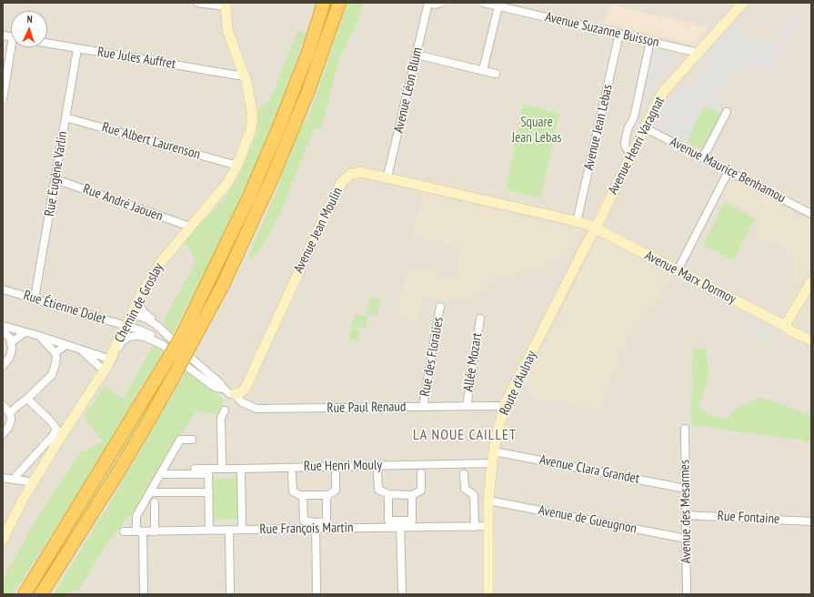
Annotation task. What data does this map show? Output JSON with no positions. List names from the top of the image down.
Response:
{
  "streets": {
    "street": [
      "Avenue Suzanne Buisson",
      "Rue Jules Auffret",
      "Avenue Léon Blum",
      "Avenue Jean Lebas",
      "Rue Albert Laurenson",
      "Avenue Henri Varagnat",
      "Avenue Maurice Benhamou",
      "Rue Eugène Varlin",
      "Rue André Jaouen",
      "Avenue Jean Moulin",
      "Avenue Marx Dormoy",
      "Chemin de Groslay",
      "Rue Étienne Dolet",
      "Rue des Floralies",
      "Allée Mozart",
      "Route d'Aulnay",
      "Rue Paul Renaud",
      "Rue Henri Mouly",
      "Avenue Clara Grandet",
      "Avenue des Mesarmes",
      "Rue Fontaine",
      "Avenue de Gueugnon",
      "Rue François Martin"
    ]
  },
  "crossings": [
    ["Avenue Suzanne Buisson", "Avenue Jean Lebas"],
    ["Avenue Suzanne Buisson", "Avenue Henri Varagnat"],
    ["Rue Jules Auffret", "Rue Eugène Varlin"],
    ["Rue Jules Auffret", "Chemin de Groslay"],
    ["Avenue Léon Blum", "Avenue Jean Moulin"],
    ["Avenue Jean Lebas", "Avenue Jean Moulin"],
    ["Rue Albert Laurenson", "Rue Eugène Varlin"],
    ["Rue Albert Laurenson", "Chemin de Groslay"],
    ["Avenue Henri Varagnat", "Avenue Maurice Benhamou"],
    ["Avenue Henri Varagnat", "Avenue Jean Moulin"],
    ["Avenue Henri Varagnat", "Avenue Marx Dormoy"],
    ["Avenue Henri Varagnat", "Route d'Aulnay"],
    ["Rue Eugène Varlin", "Rue André Jaouen"],
    ["Rue Eugène Varlin", "Rue Étienne Dolet"],
    ["Rue André Jaouen", "Chemin de Groslay"],
    ["Avenue Jean Moulin", "Avenue Marx Dormoy"],
    ["Avenue Jean Moulin", "Route d'Aulnay"],
    ["Avenue Jean Moulin", "Rue Paul Renaud"],
    ["Avenue Marx Dormoy", "Route d'Aulnay"],
    ["Chemin de Groslay", "Rue Étienne Dolet"],
    ["Rue des Floralies", "Rue Paul Renaud"],
    ["Allée Mozart", "Rue Paul Renaud"],
    ["Route d'Aulnay", "Rue Paul Renaud"],
    ["Route d'Aulnay", "Rue Henri Mouly"],
    ["Route d'Aulnay", "Avenue Clara Grandet"],
    ["Route d'Aulnay", "Avenue de Gueugnon"],
    ["Route d'Aulnay", "Rue François Martin"],
    ["Avenue Clara Grandet", "Avenue des Mesarmes"],
    ["Avenue des Mesarmes", "Rue Fontaine"],
    ["Avenue des Mesarmes", "Avenue de Gueugnon"]
  ],
  "districts": ["LA NOUE CAILLET"],
  "parks": ["Square Jean Lebas"],
  "north": "top"
}
